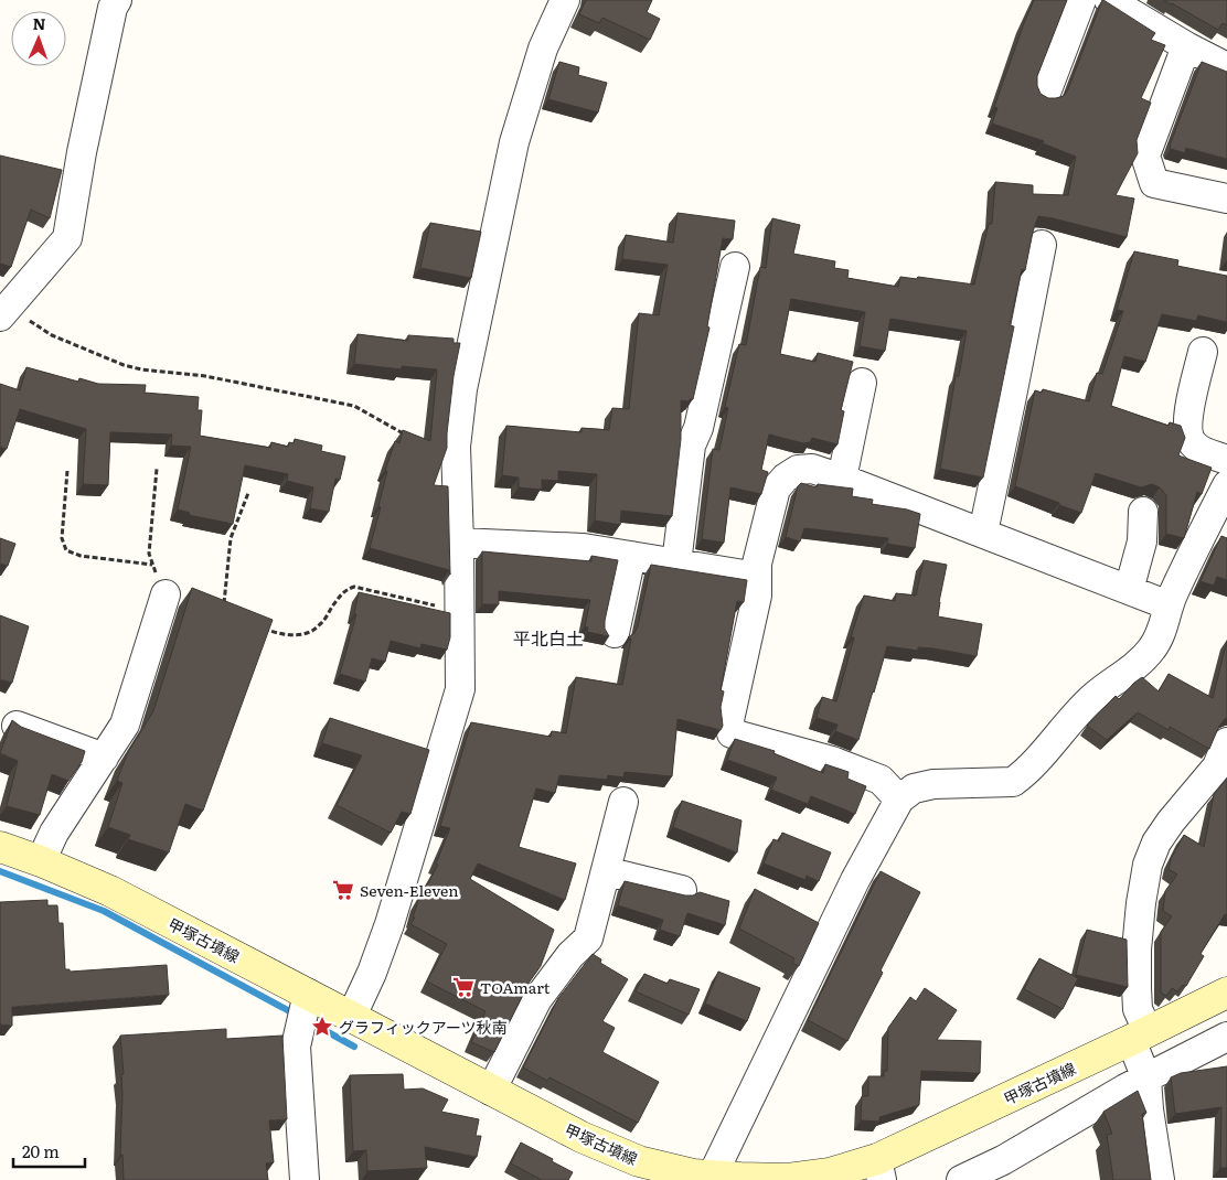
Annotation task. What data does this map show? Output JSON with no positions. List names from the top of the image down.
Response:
{
  "streets": {
    "main road": ["甲塚古墳線"]
  },
  "districts": ["平北白土"],
  "places": {
    "supermarket": ["Seven-Eleven", "TOAmart"],
    "place": ["グラフィックアーツ秋南"]
  },
  "scale_bar": "20 m",
  "north": "top"
}
